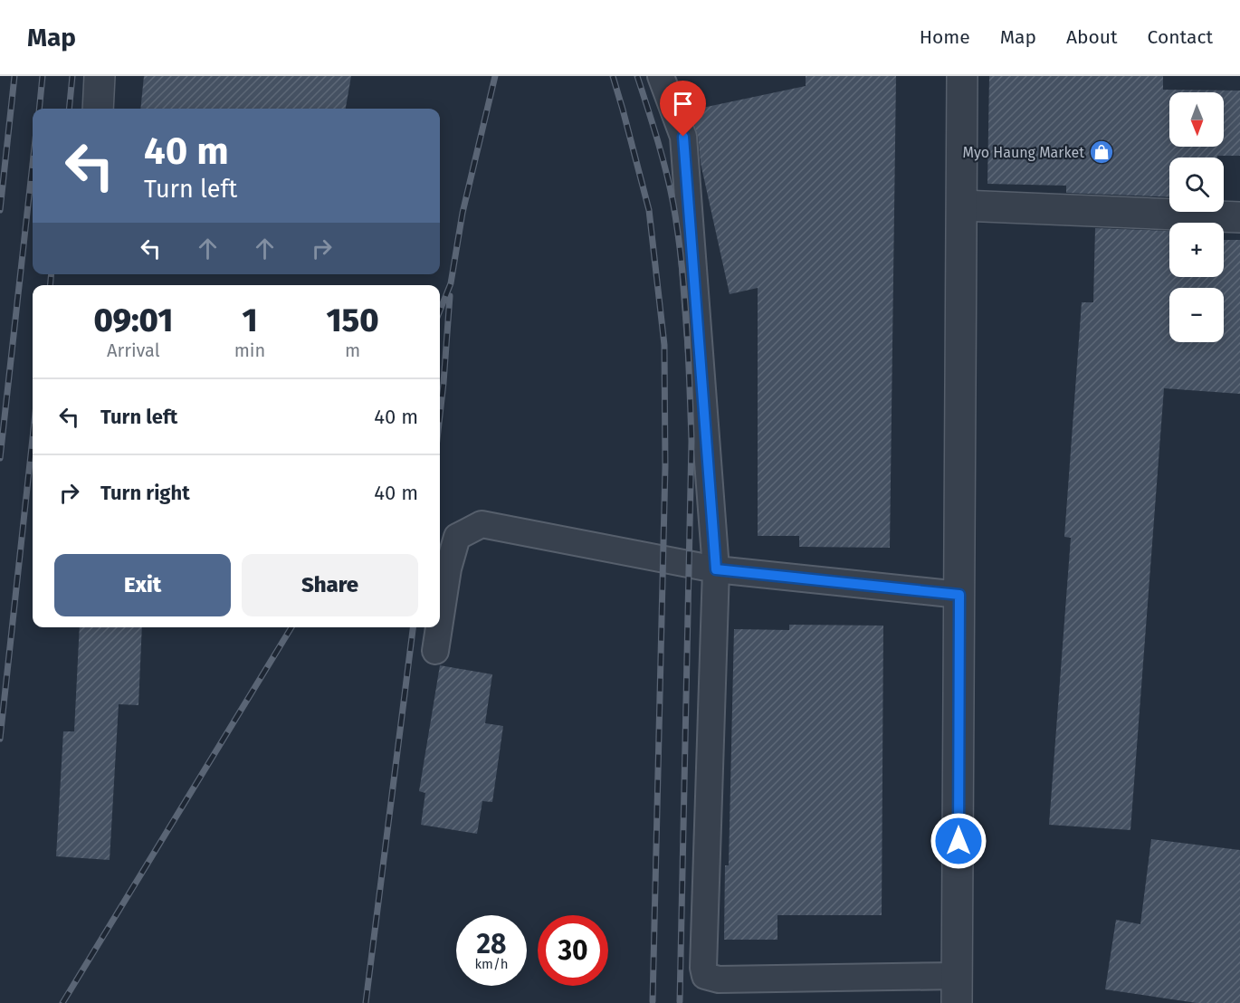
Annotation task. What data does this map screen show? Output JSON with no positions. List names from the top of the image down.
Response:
{
  "places": {
    "shop": ["Myo Haung Market"]
  },
  "north": "bottom",
  "page": {
    "header": "Map",
    "nav": [
      "Home",
      "Map",
      "About",
      "Contact"
    ],
    "map_buttons": ["+", "−"],
    "turn": ["40 m", "Turn left"],
    "eta": [
      "09:01",
      "Arrival",
      "1",
      "min",
      "150",
      "m"
    ],
    "list": [
      {
        "name": "Turn left",
        "value": "40 m"
      },
      {
        "name": "Turn right",
        "value": "40 m"
      }
    ],
    "buttons": ["Exit", "Share"],
    "speed": "28 km/h",
    "limit": "30"
  }
}
